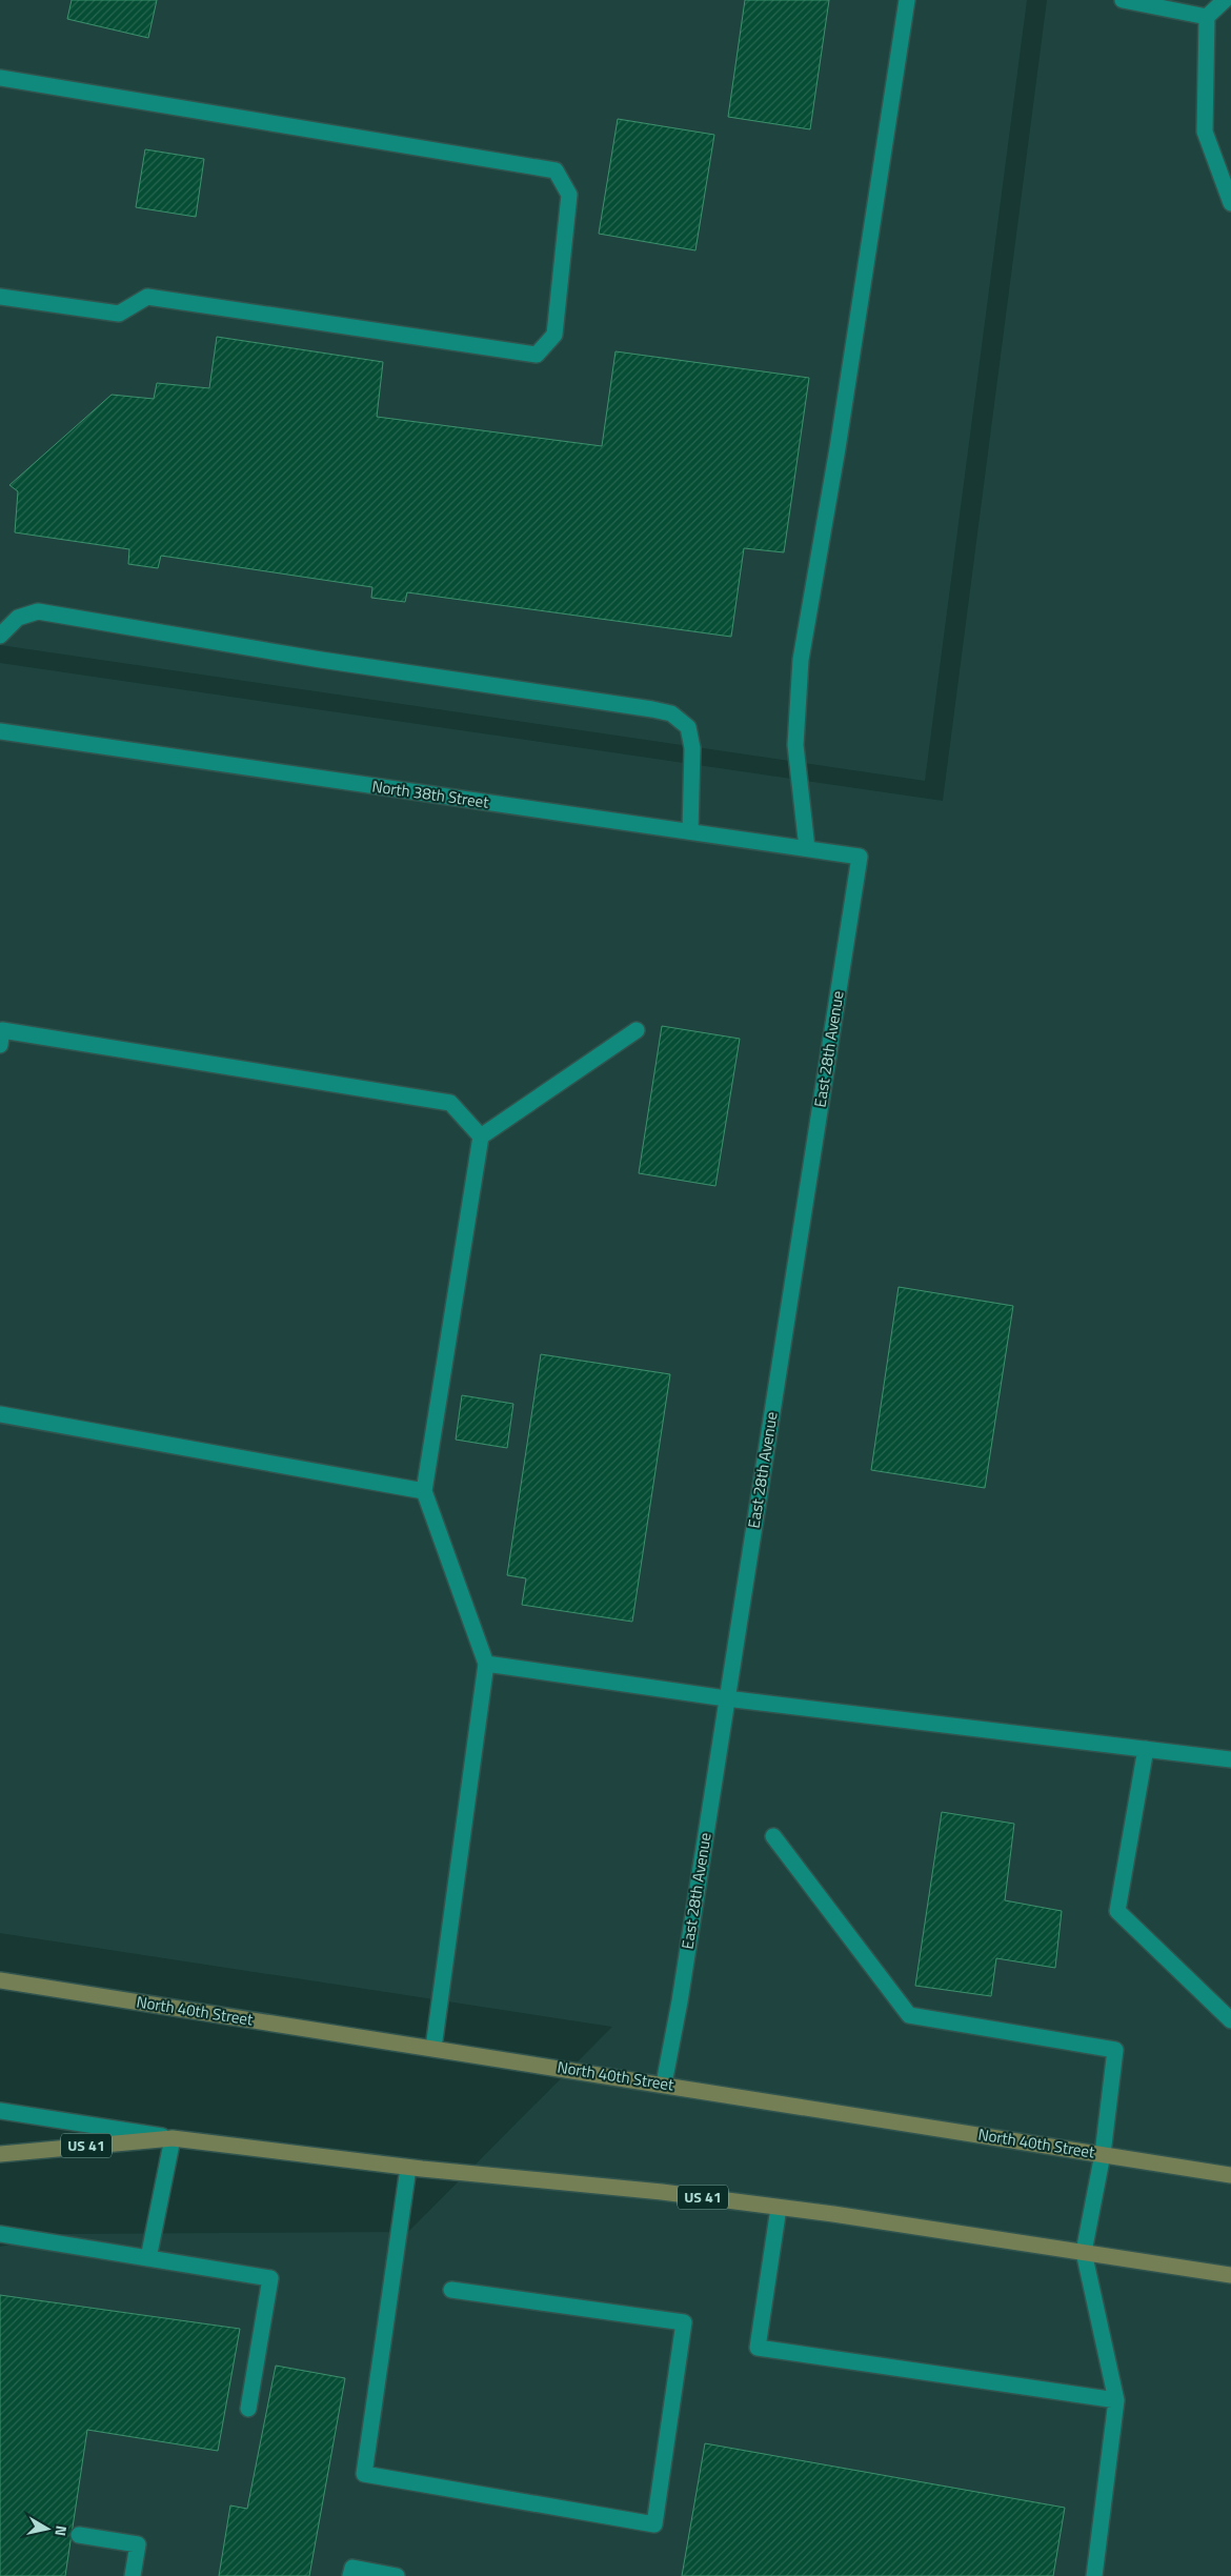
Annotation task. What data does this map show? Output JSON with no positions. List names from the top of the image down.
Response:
{
  "streets": {
    "main road": ["North 40th Street", "US 41"],
    "street": ["North 38th Street", "East 28th Avenue"]
  },
  "crossings": [
    ["North 38th Street", "East 28th Avenue"],
    ["East 28th Avenue", "North 40th Street"]
  ],
  "north": "right"
}
